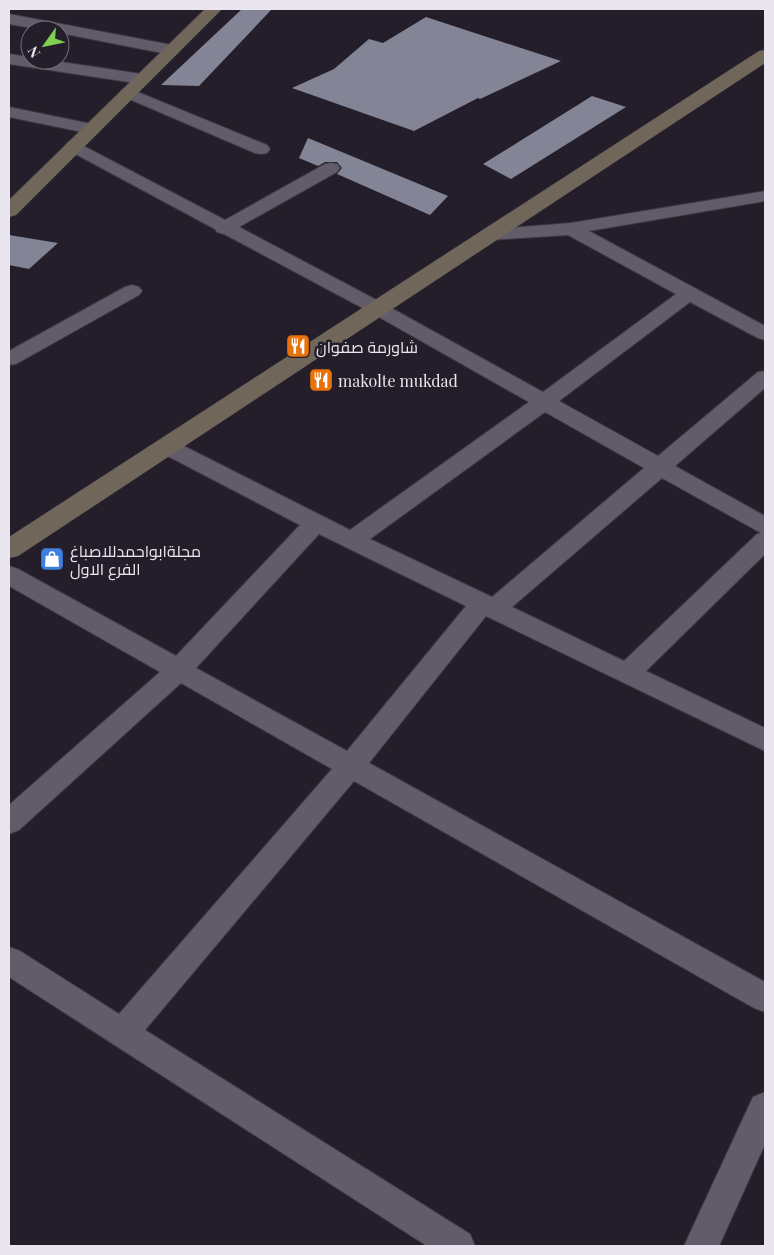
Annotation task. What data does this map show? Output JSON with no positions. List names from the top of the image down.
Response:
{
  "places": {
    "restaurant": ["شاورمة صفوان", "makolte mukdad"],
    "shop": ["مجلةابواحمدللاصباغ الفرع الاول"]
  },
  "north": "bottom left"
}
